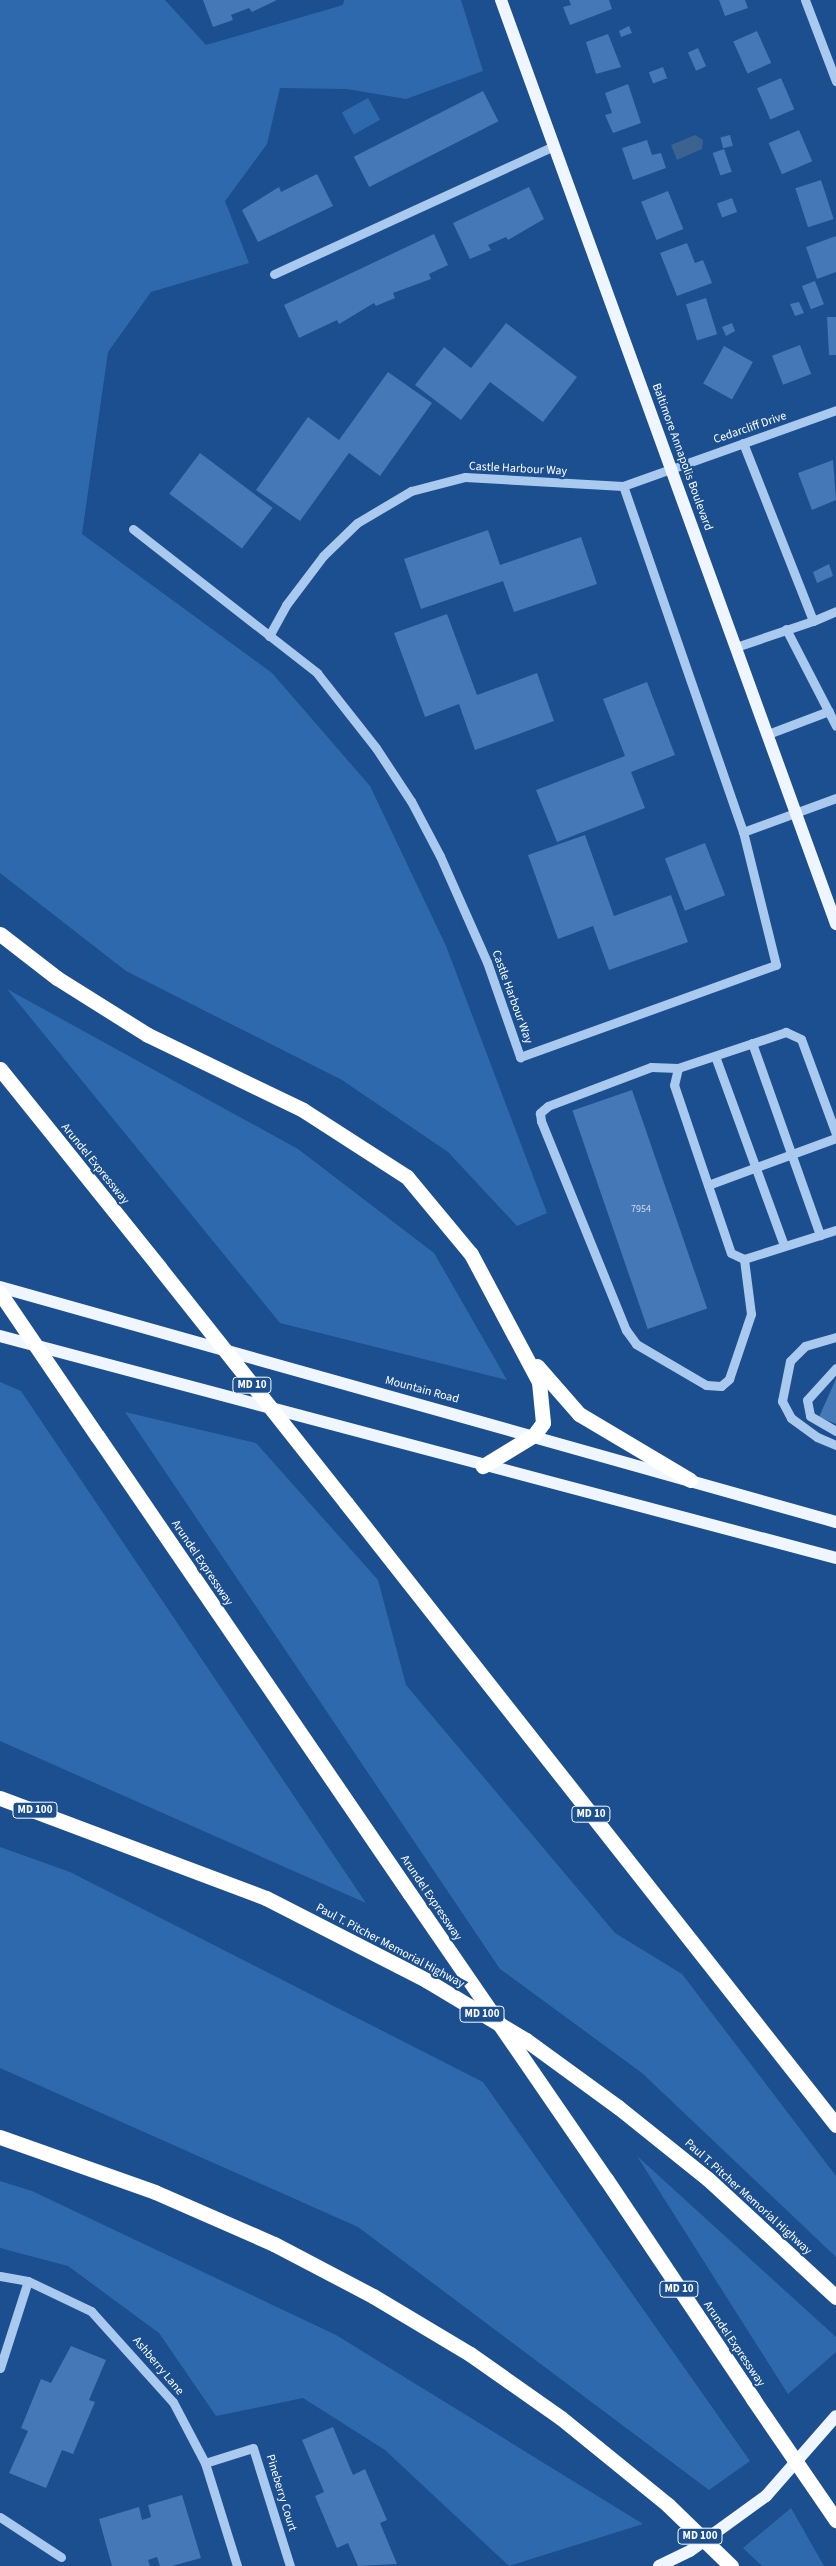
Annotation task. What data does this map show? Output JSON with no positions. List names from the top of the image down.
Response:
{
  "streets": {
    "highway": [
      "Arundel Expressway",
      "MD 10",
      "MD 100",
      "Paul T. Pitcher Memorial Highway"
    ],
    "main road": ["Baltimore Annapolis Boulevard", "Mountain Road"],
    "street": [
      "Cedarcliff Drive",
      "Castle Harbour Way",
      "Ashberry Lane",
      "Pineberry Court"
    ]
  },
  "crossings": [
    ["Cedarcliff Drive", "Baltimore Annapolis Boulevard"],
    ["Cedarcliff Drive", "Castle Harbour Way"],
    ["Baltimore Annapolis Boulevard", "Castle Harbour Way"],
    ["Ashberry Lane", "Pineberry Court"]
  ],
  "house_numbers": ["7954"]
}
